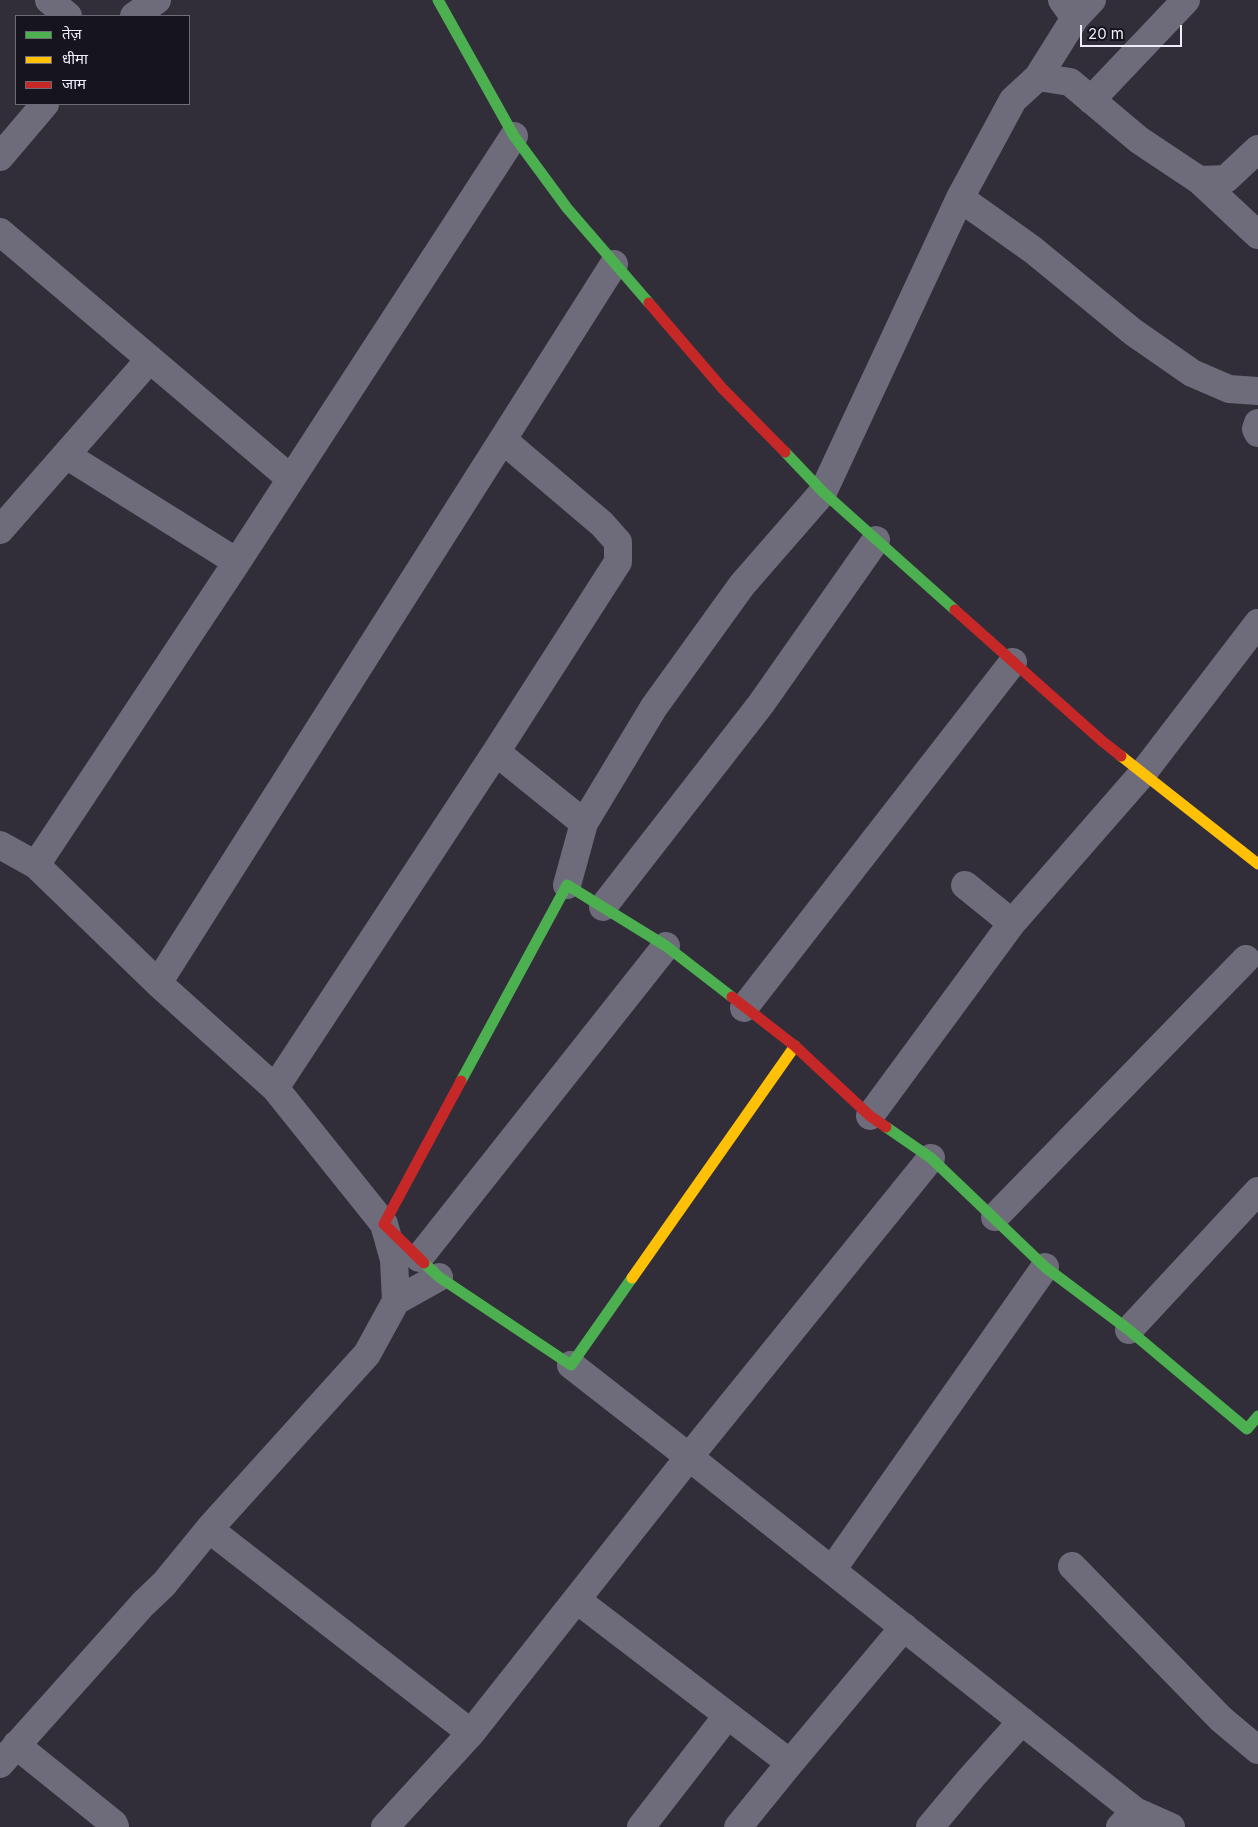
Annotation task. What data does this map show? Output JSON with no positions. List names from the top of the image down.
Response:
{
  "legend": ["तेज़", "धीमा", "जाम"],
  "scale_bar": "20 m"
}
